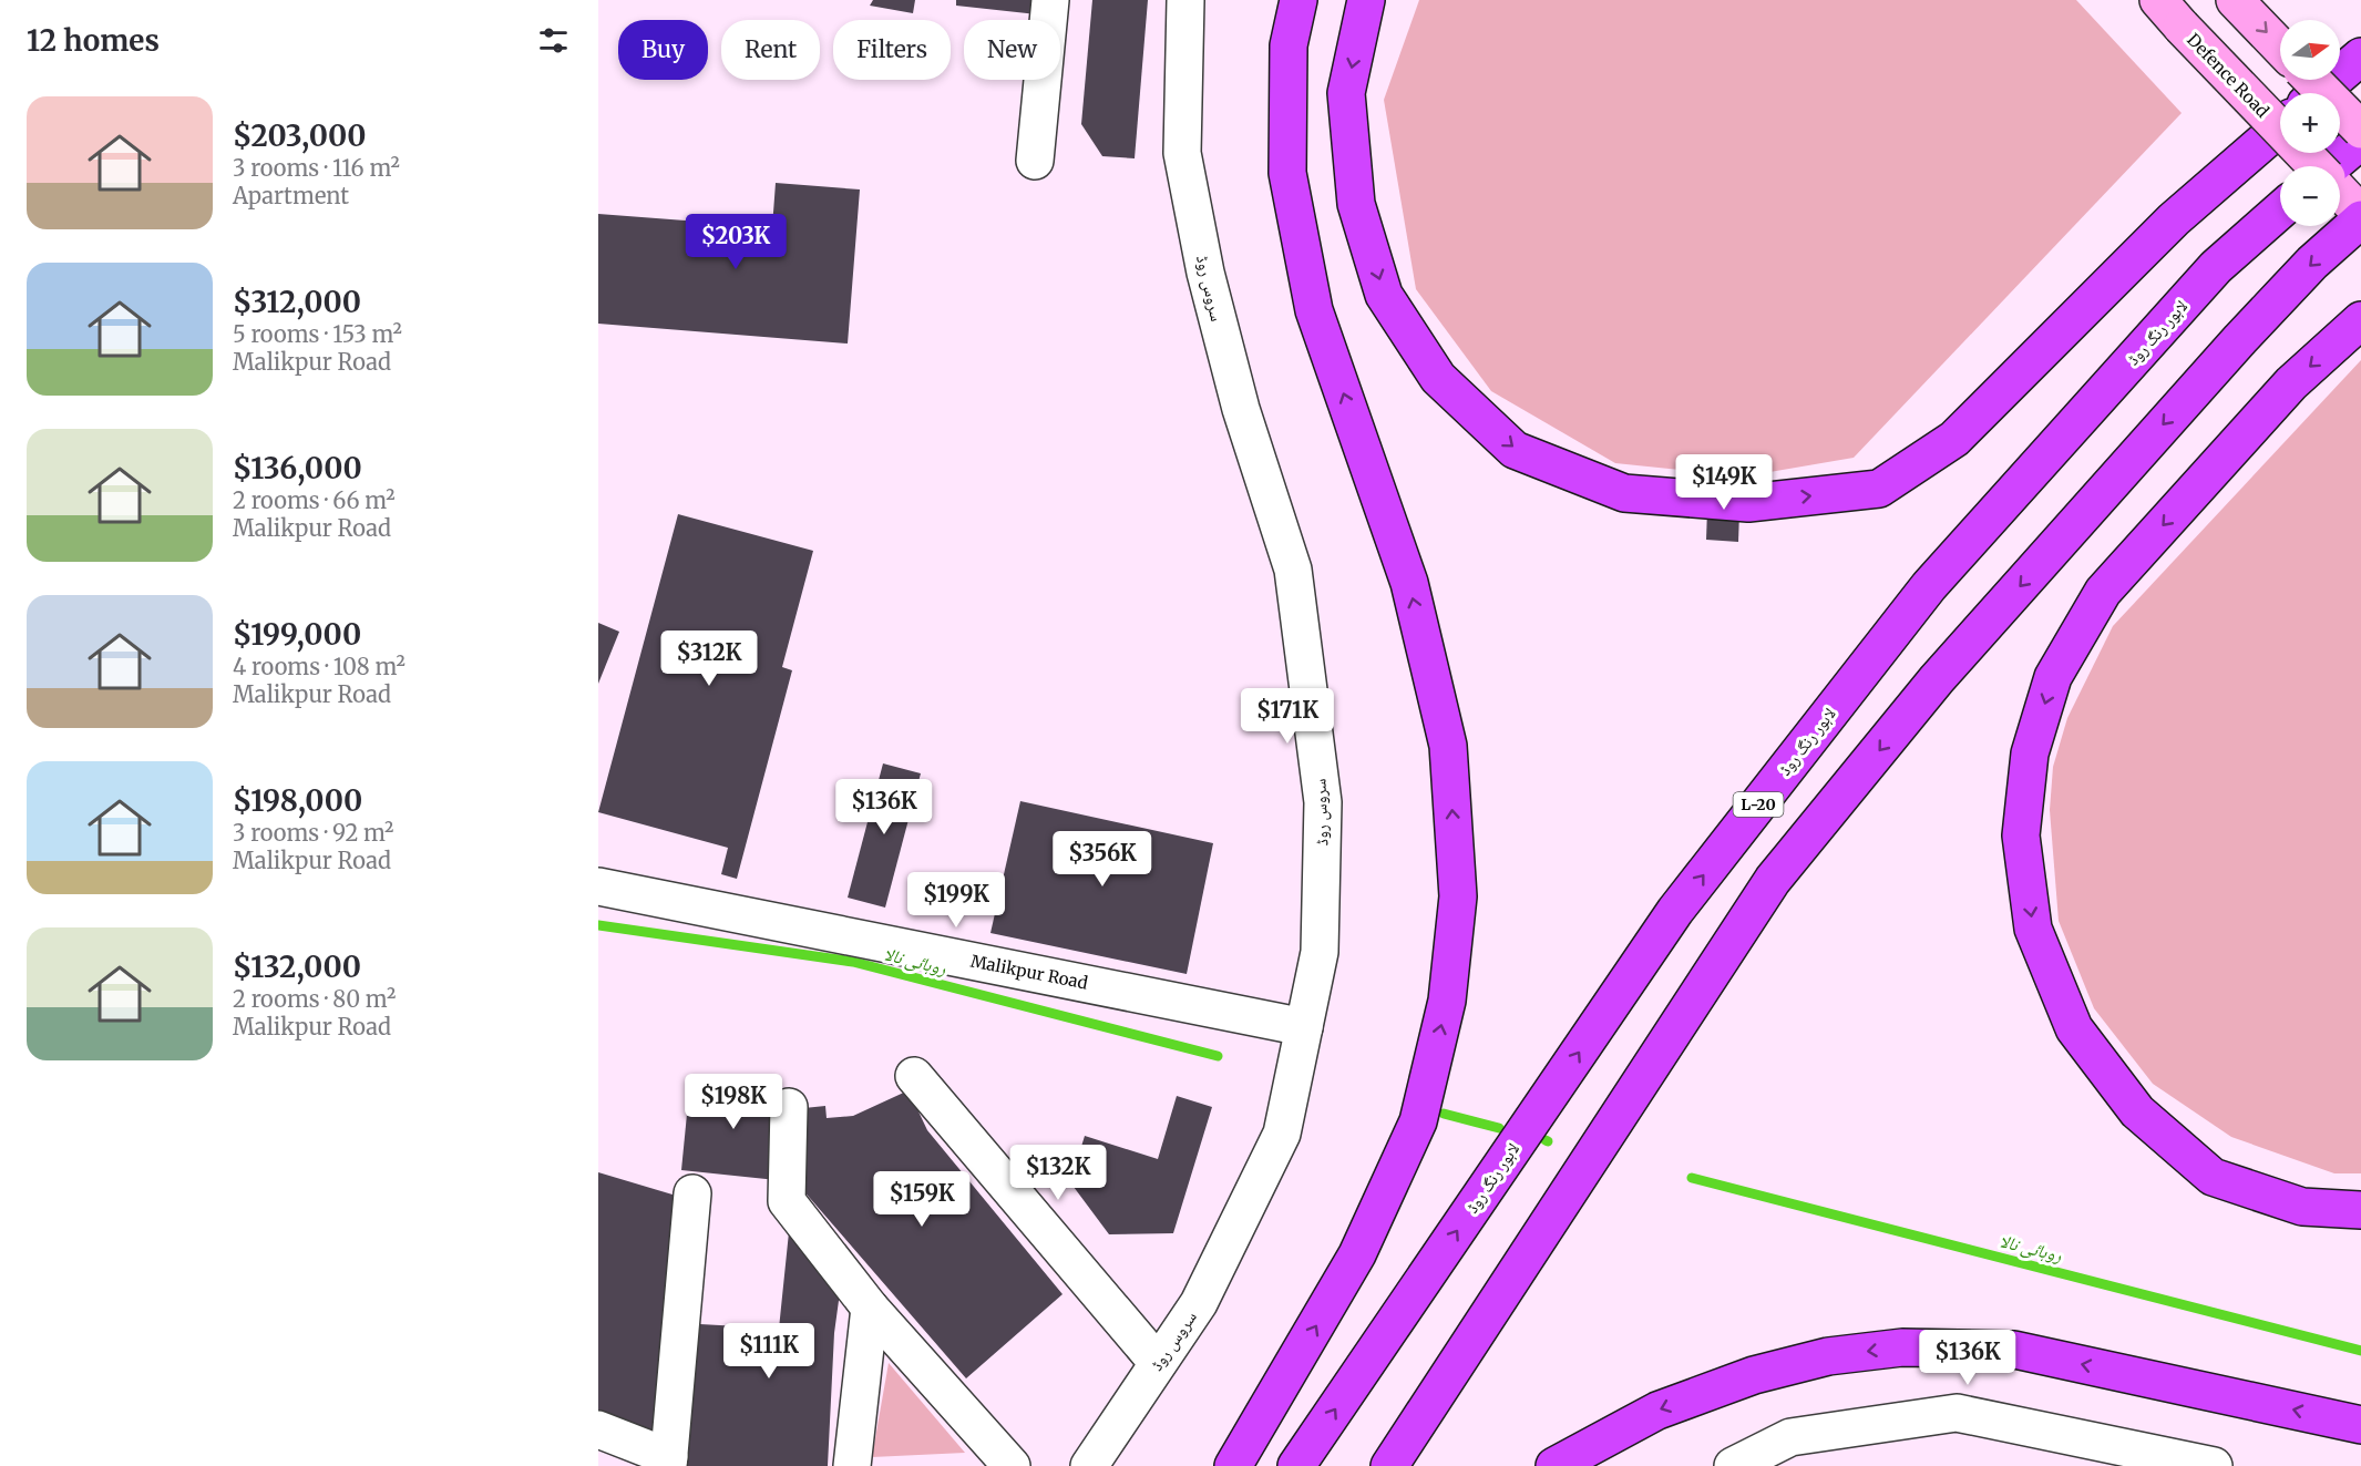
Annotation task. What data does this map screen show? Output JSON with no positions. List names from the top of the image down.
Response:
{
  "streets": {
    "highway": ["لاہور رنگ روڈ", "L-20"],
    "main road": ["Defence Road"],
    "street": ["سروس روڈ", "Malikpur Road"]
  },
  "crossings": [
    ["سروس روڈ", "Malikpur Road"]
  ],
  "water": ["روہائی نالا"],
  "north": "right",
  "page": {
    "heading": "12 homes",
    "map_buttons": ["+", "−"],
    "chip": [
      "Buy",
      "Rent",
      "Filters",
      "New"
    ],
    "list": [
      {
        "name": "$203,000",
        "note": "3 rooms · 116 m² · Apartment"
      },
      {
        "name": "$312,000",
        "note": "5 rooms · 153 m² · Malikpur Road"
      },
      {
        "name": "$136,000",
        "note": "2 rooms · 66 m² · Malikpur Road"
      },
      {
        "name": "$199,000",
        "note": "4 rooms · 108 m² · Malikpur Road"
      },
      {
        "name": "$198,000",
        "note": "3 rooms · 92 m² · Malikpur Road"
      },
      {
        "name": "$132,000",
        "note": "2 rooms · 80 m² · Malikpur Road"
      }
    ],
    "price": [
      "$203K",
      "$149K",
      "$312K",
      "$171K",
      "$136K",
      "$356K",
      "$199K",
      "$198K",
      "$132K",
      "$159K",
      "$111K",
      "$136K"
    ]
  }
}
